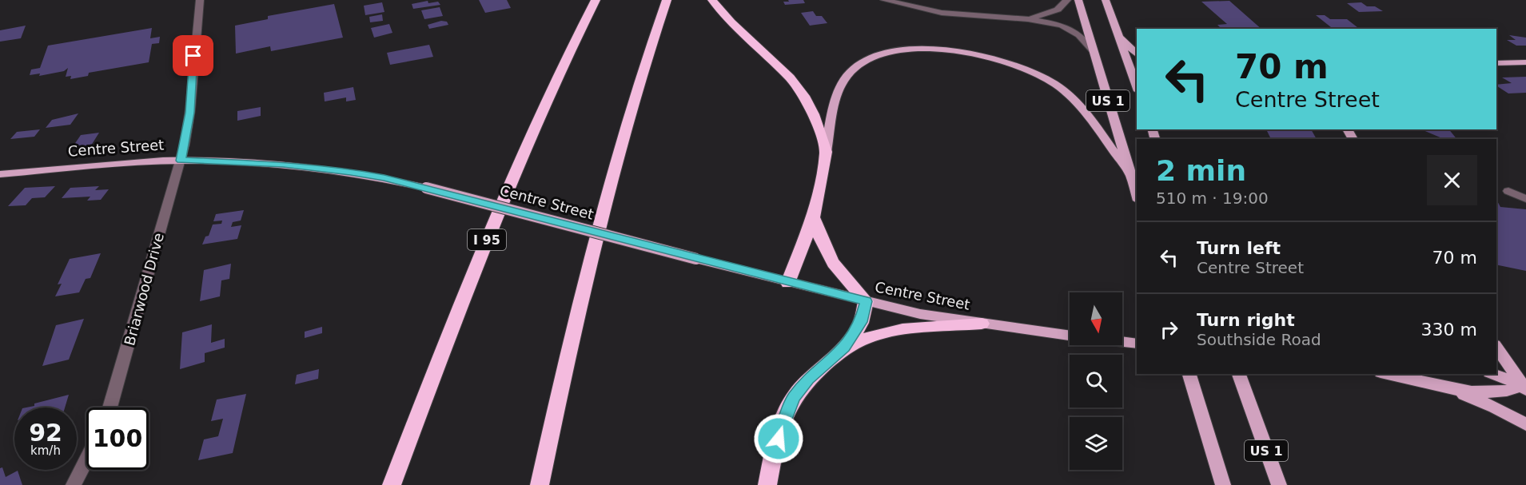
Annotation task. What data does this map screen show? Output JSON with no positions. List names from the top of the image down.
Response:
{
  "streets": {
    "highway": ["I 95"],
    "main road": ["US 1", "Centre Street"],
    "street": ["Briarwood Drive"]
  },
  "crossings": [
    ["Centre Street", "Briarwood Drive"]
  ],
  "north": "bottom",
  "page": {
    "turn": ["70 m", "Centre Street"],
    "heading": ["2 min", "510 m · 19:00"],
    "list": [
      {
        "name": "Turn left",
        "note": "Centre Street",
        "value": "70 m"
      },
      {
        "name": "Turn right",
        "note": "Southside Road",
        "value": "330 m"
      }
    ],
    "speed": "92 km/h",
    "limit": "100"
  }
}
